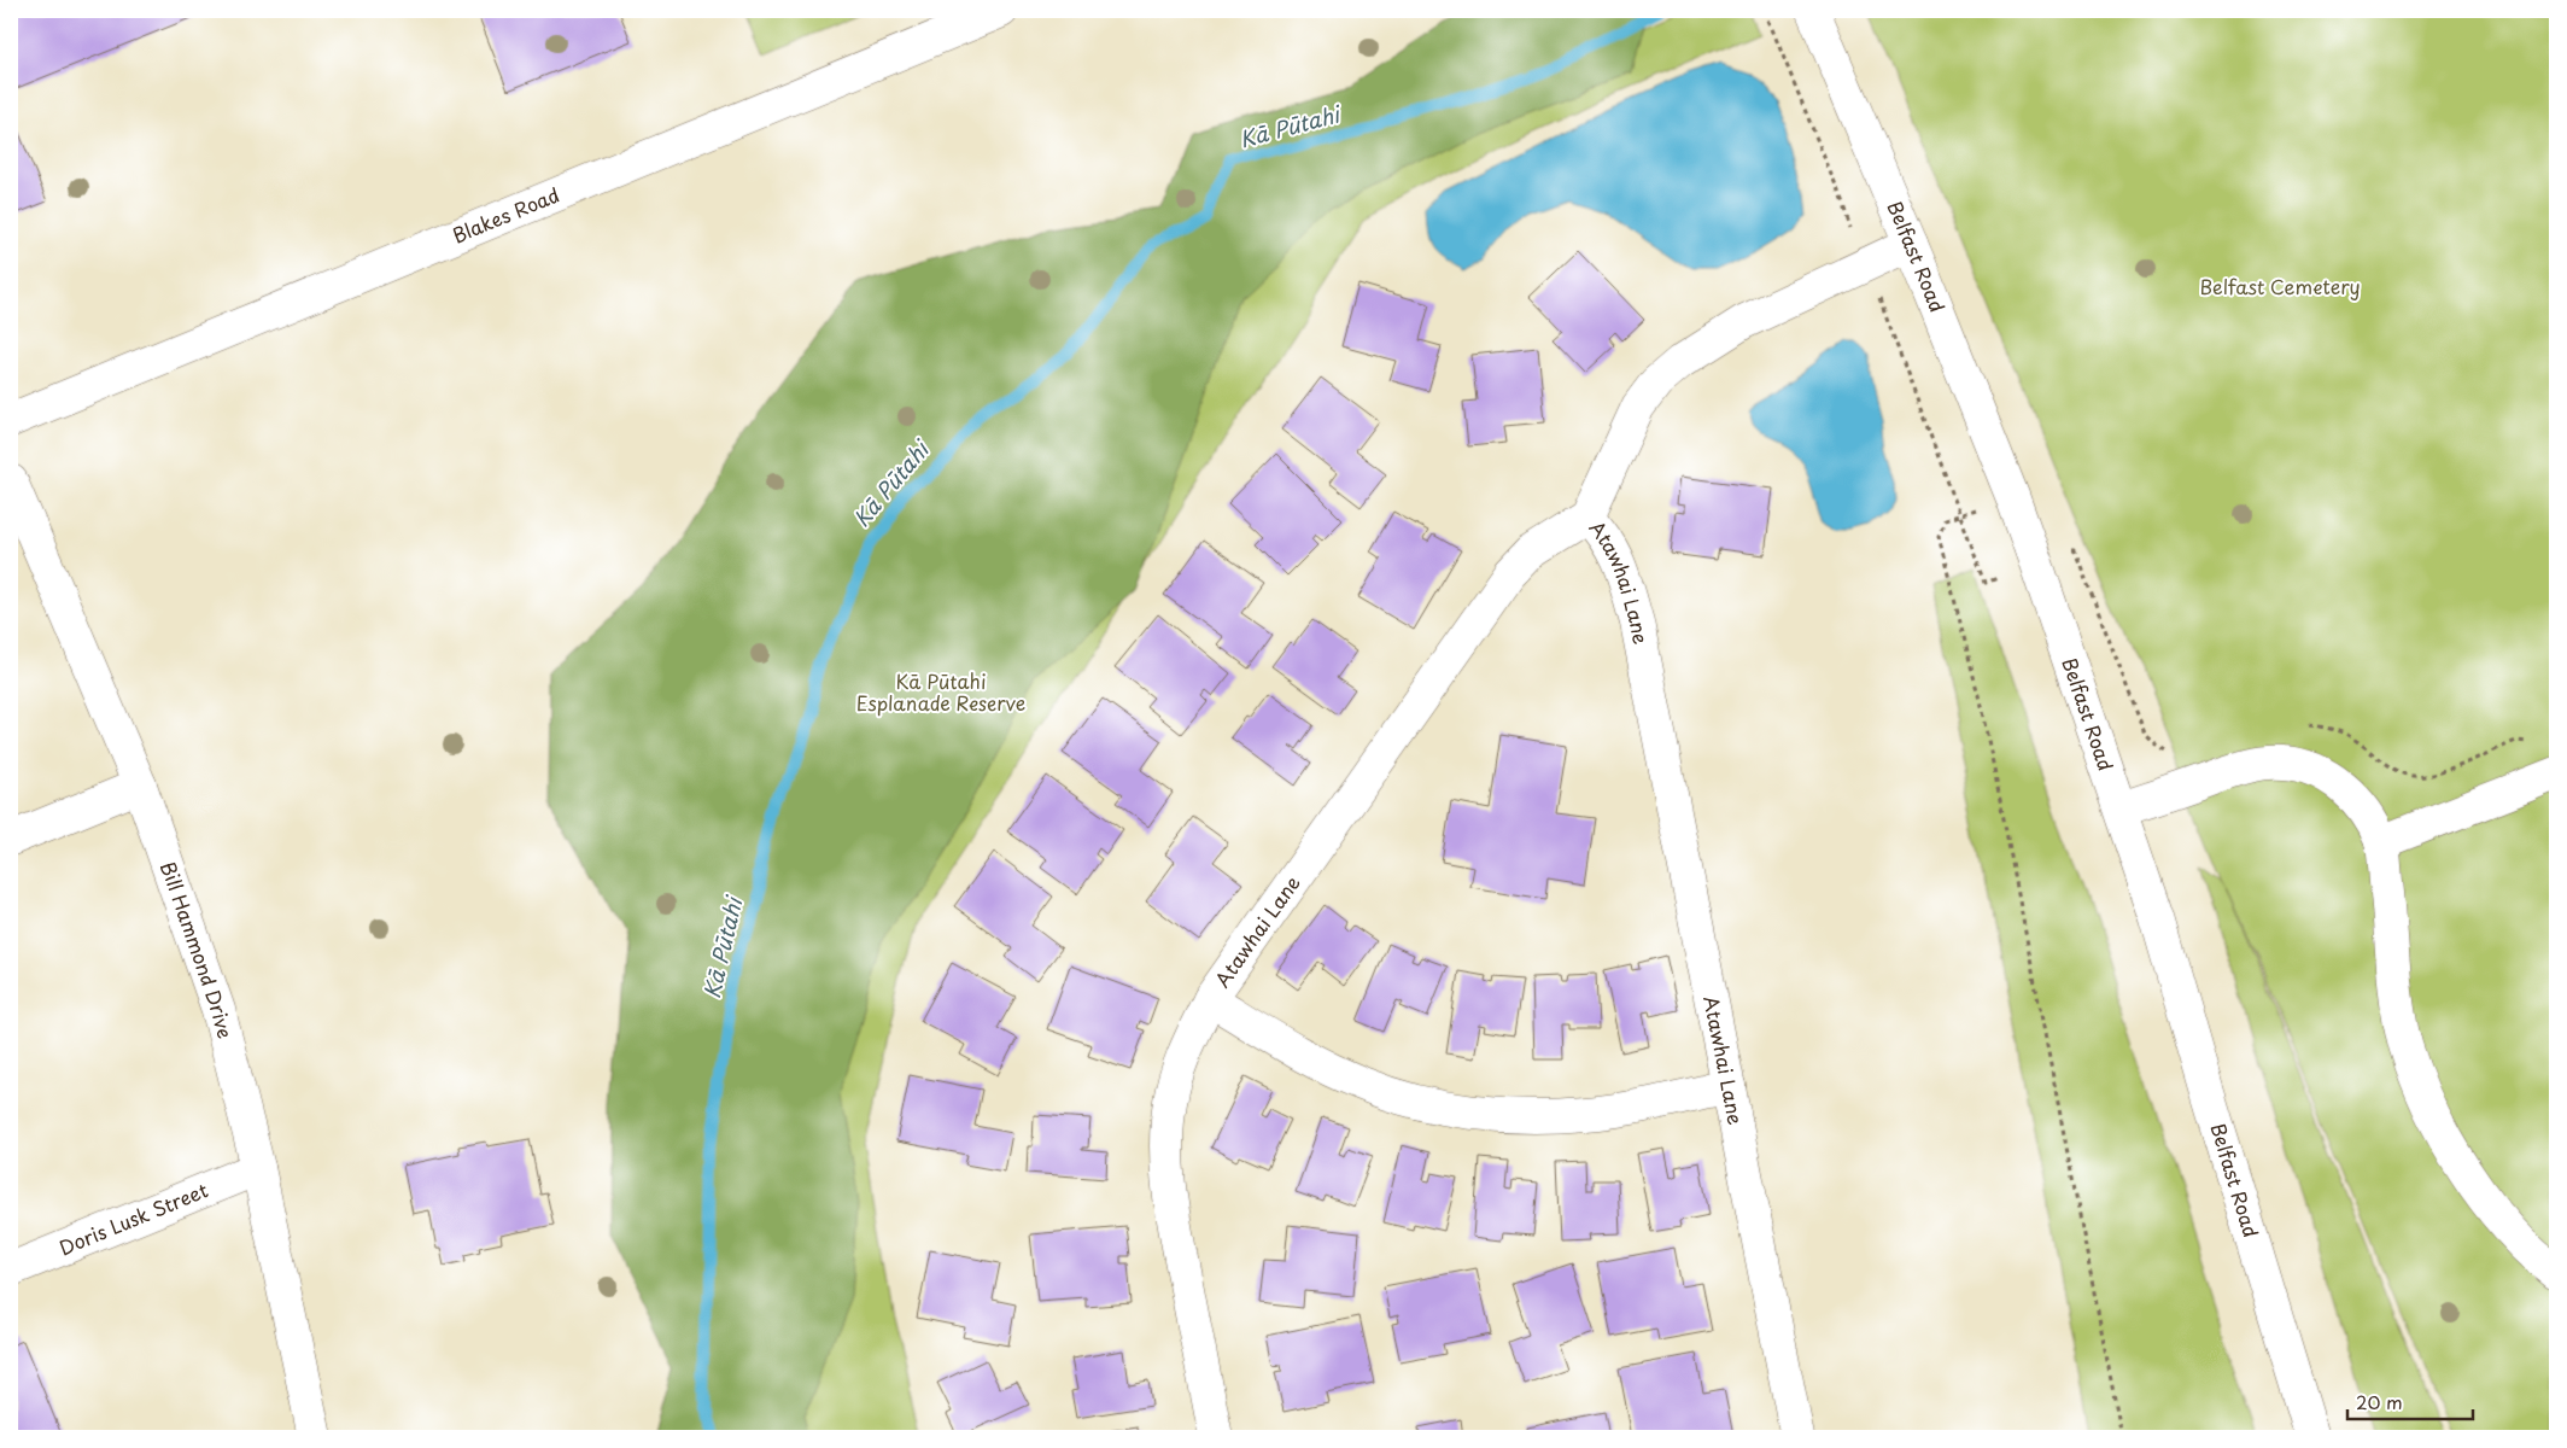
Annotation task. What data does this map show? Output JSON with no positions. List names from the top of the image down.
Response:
{
  "streets": {
    "street": [
      "Blakes Road",
      "Belfast Road",
      "Atawhai Lane",
      "Bill Hammond Drive",
      "Doris Lusk Street"
    ]
  },
  "crossings": [
    ["Belfast Road", "Atawhai Lane"],
    ["Bill Hammond Drive", "Doris Lusk Street"]
  ],
  "water": ["Kā Pūtahi"],
  "parks": ["Belfast Cemetery", "Kā Pūtahi Esplanade Reserve"],
  "scale_bar": "20 m"
}
